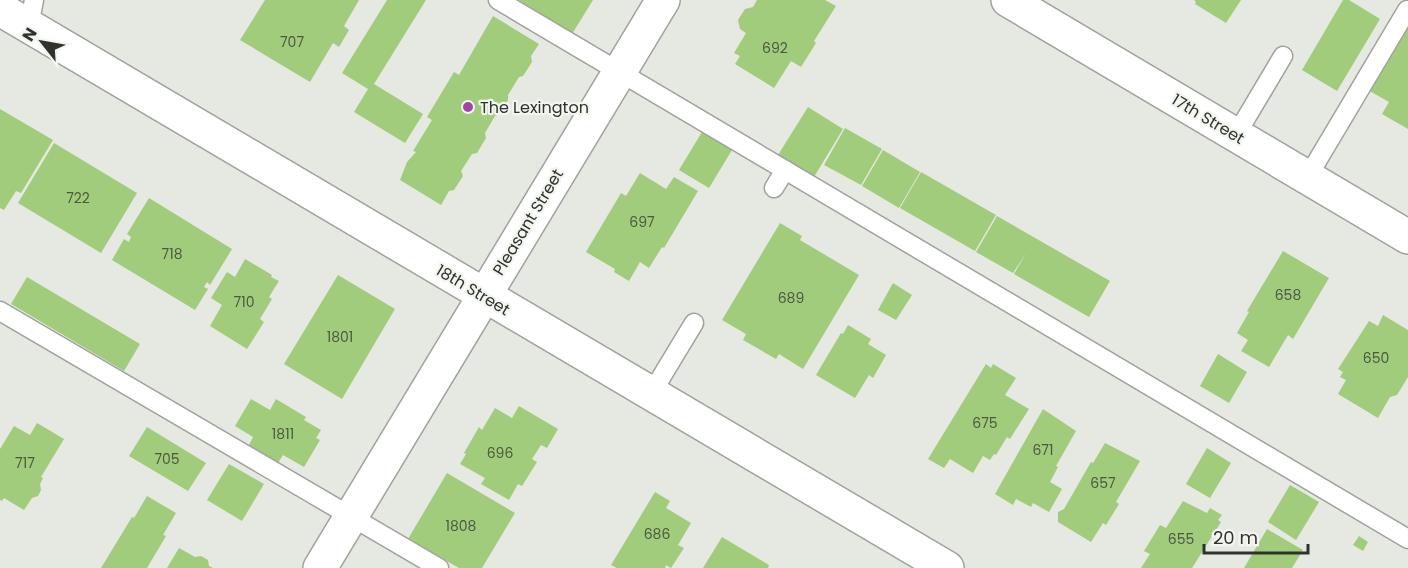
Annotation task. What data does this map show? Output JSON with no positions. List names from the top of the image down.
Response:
{
  "streets": {
    "street": ["17th Street", "Pleasant Street", "18th Street"]
  },
  "crossings": [
    ["Pleasant Street", "18th Street"]
  ],
  "places": ["The Lexington"],
  "house_numbers": [
    "707",
    "692",
    "722",
    "697",
    "718",
    "658",
    "689",
    "710",
    "1801",
    "650",
    "675",
    "1811",
    "671",
    "696",
    "705",
    "717",
    "657",
    "1808",
    "686",
    "655"
  ],
  "scale_bar": "20 m",
  "north": "top left"
}
